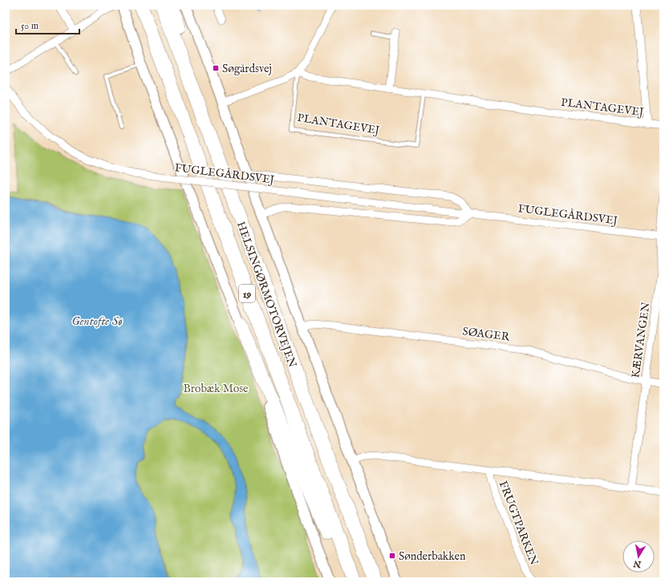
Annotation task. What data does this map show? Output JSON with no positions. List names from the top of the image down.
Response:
{
  "streets": {
    "highway": ["19", "HELSINGØRMOTORVEJEN"],
    "street": [
      "PLANTAGEVEJ",
      "FUGLEGÅRDSVEJ",
      "SØAGER",
      "KÆRVANGEN",
      "FRUGTPARKEN"
    ]
  },
  "crossings": [
    ["FUGLEGÅRDSVEJ", "KÆRVANGEN"],
    ["SØAGER", "KÆRVANGEN"]
  ],
  "water": ["Gentofte Sø"],
  "parks": ["Brobæk Mose"],
  "places": {
    "transit": ["Søgårdsvej", "Sønderbakken"]
  },
  "scale_bar": "50 m",
  "north": "bottom"
}
